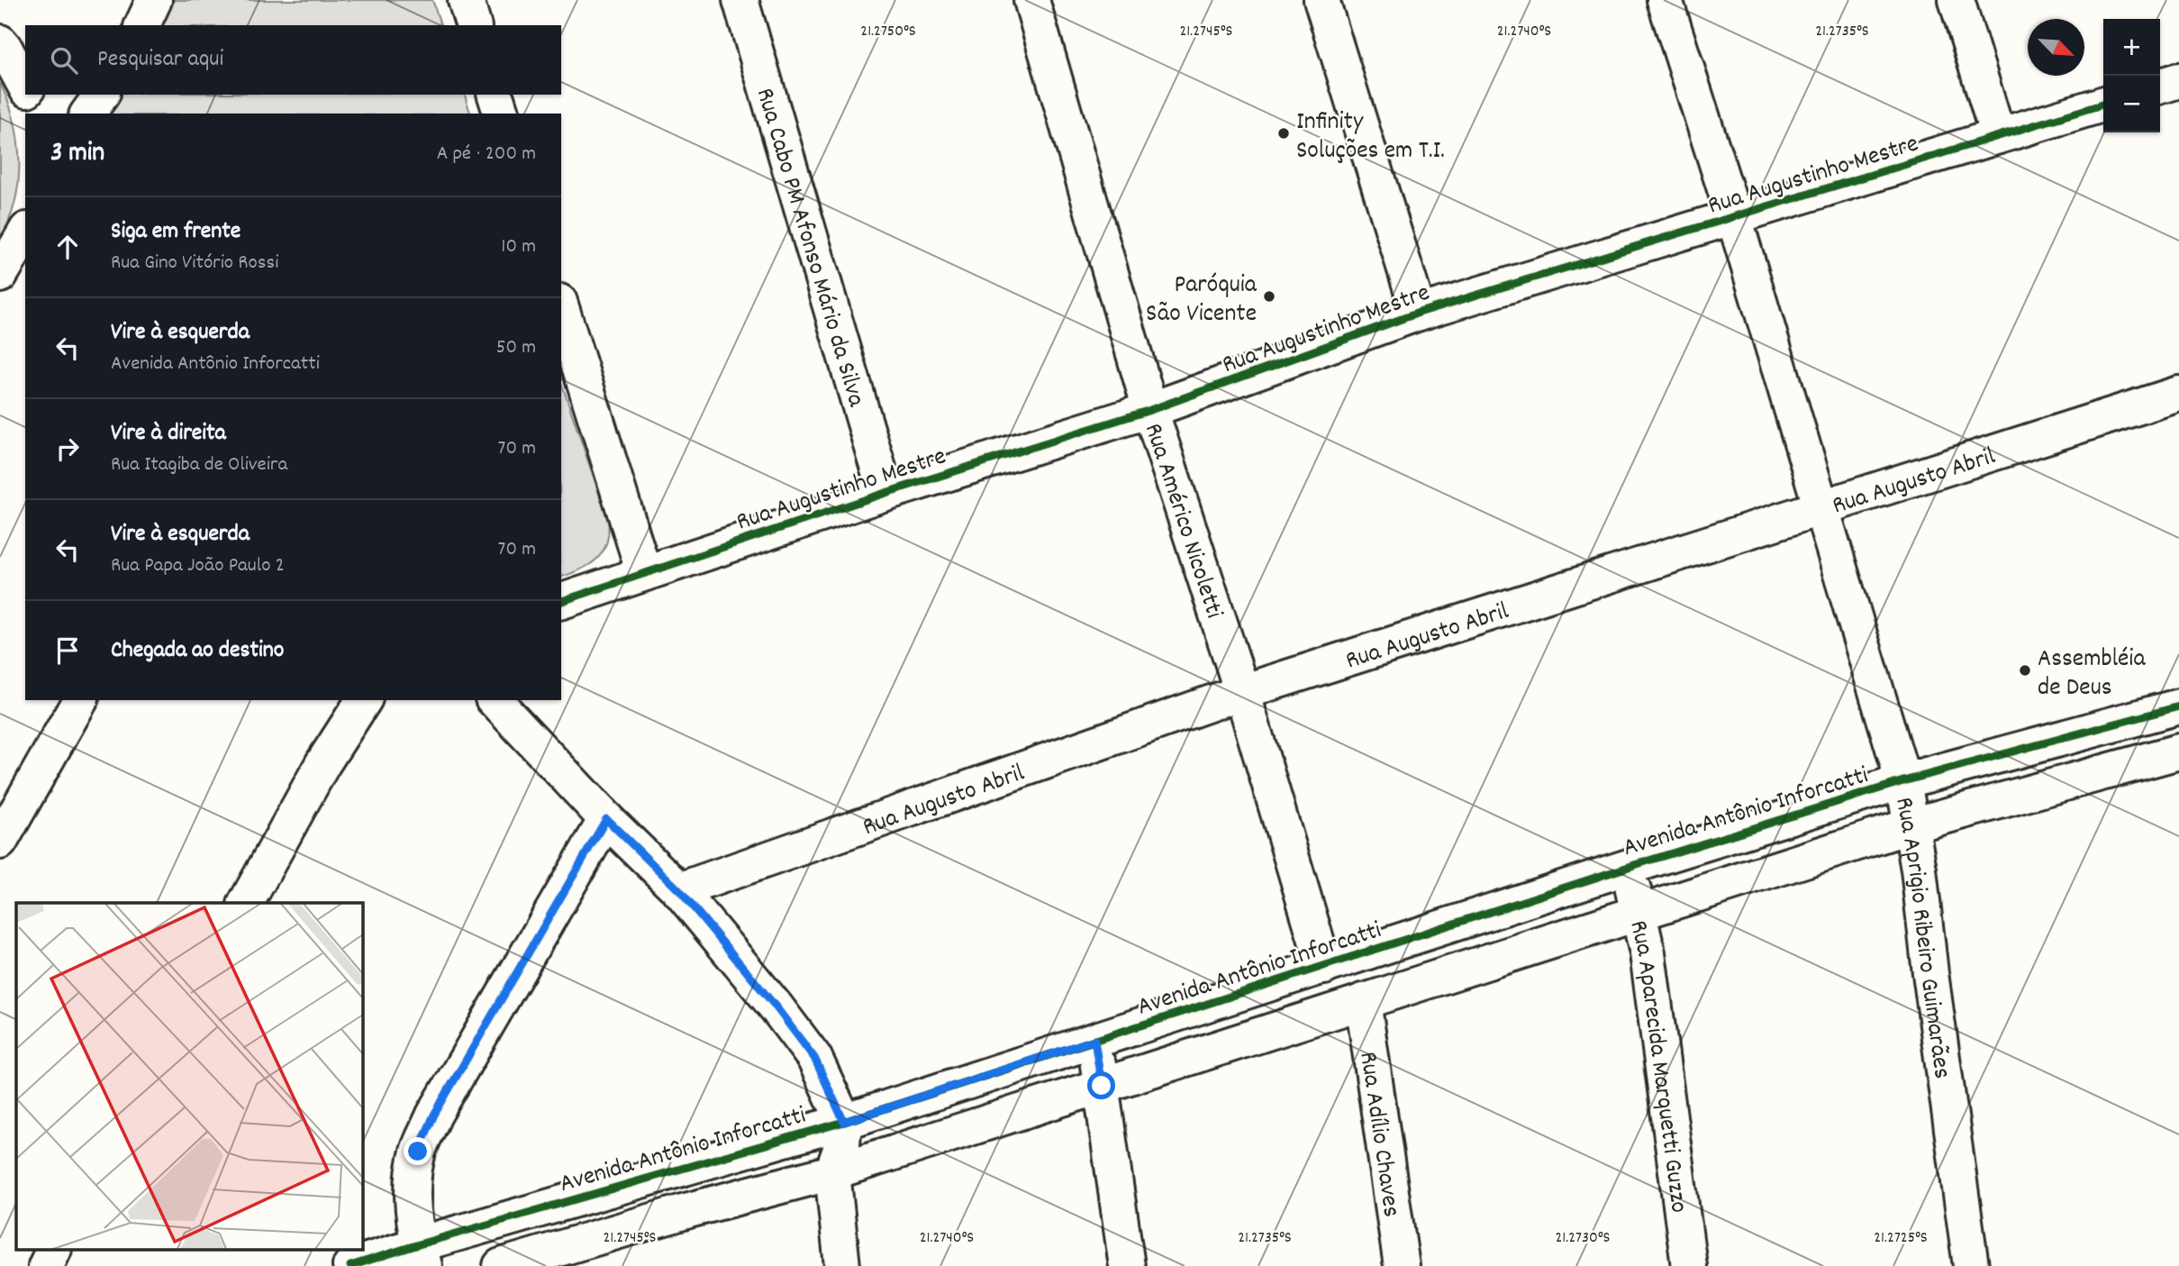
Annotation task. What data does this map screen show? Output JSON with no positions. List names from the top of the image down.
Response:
{
  "streets": {
    "street": [
      "Rua Augustinho Mestre",
      "Rua Cabo PM Afonso Mário da Silva",
      "Rua Augusto Abril",
      "Rua Américo Nicoletti",
      "Avenida Antônio Inforcatti",
      "Rua Aprigio Ribeiro Guimarães",
      "Rua Aparecida Marquetti Guzzo",
      "Rua Adílio Chaves"
    ]
  },
  "crossings": [
    ["Rua Augustinho Mestre", "Rua Cabo PM Afonso Mário da Silva"],
    ["Rua Augustinho Mestre", "Rua Américo Nicoletti"],
    ["Rua Augustinho Mestre", "Rua Aprigio Ribeiro Guimarães"],
    ["Rua Augusto Abril", "Rua Américo Nicoletti"],
    ["Rua Augusto Abril", "Rua Aprigio Ribeiro Guimarães"],
    ["Rua Américo Nicoletti", "Avenida Antônio Inforcatti"],
    ["Avenida Antônio Inforcatti", "Rua Aprigio Ribeiro Guimarães"],
    ["Avenida Antônio Inforcatti", "Rua Aparecida Marquetti Guzzo"]
  ],
  "places": ["Infinity Soluções em T.I.", "Paróquia São Vicente", "Assembléia de Deus"],
  "north": "bottom right",
  "page": {
    "map_buttons": ["+", "−"],
    "search": "Pesquisar aqui",
    "heading": ["3 min", "A pé · 200 m"],
    "list": [
      ["Siga em frente", "Rua Gino Vitório Rossi", "10 m"],
      ["Vire à esquerda", "Avenida Antônio Inforcatti", "50 m"],
      ["Vire à direita", "Rua Itagiba de Oliveira", "70 m"],
      ["Vire à esquerda", "Rua Papa João Paulo 2", "70 m"],
      "Chegada ao destino"
    ]
  },
  "coordinates": [
    "21.2750°S",
    "21.2745°S",
    "21.2740°S",
    "21.2735°S",
    "21.2730°S",
    "21.2725°S"
  ]
}
